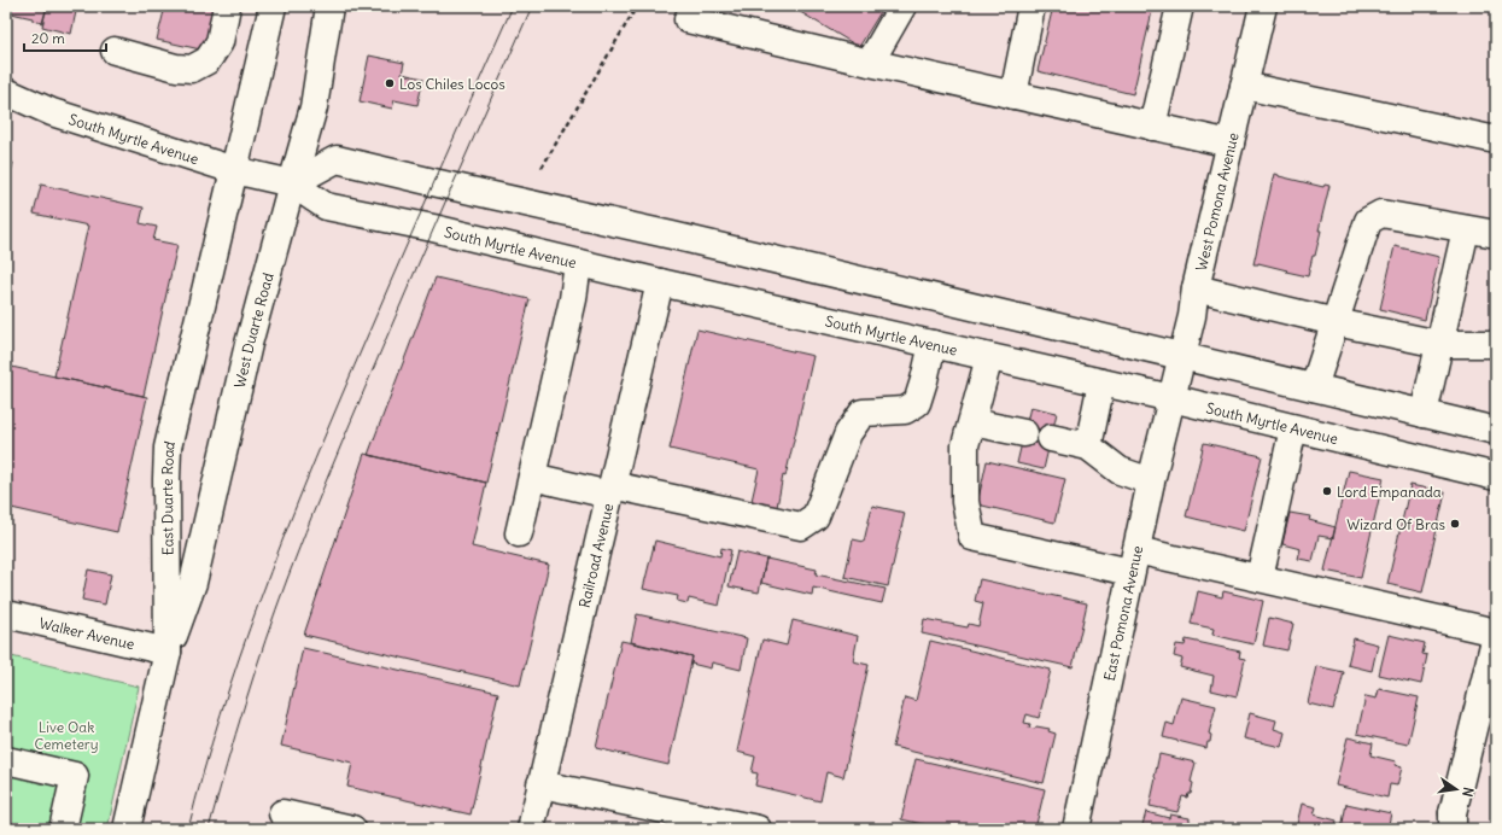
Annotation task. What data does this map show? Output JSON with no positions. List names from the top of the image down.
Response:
{
  "streets": {
    "main road": [
      "South Myrtle Avenue",
      "West Pomona Avenue",
      "West Duarte Road",
      "East Duarte Road",
      "Railroad Avenue",
      "East Pomona Avenue",
      "Walker Avenue"
    ]
  },
  "crossings": [
    ["South Myrtle Avenue", "West Pomona Avenue"],
    ["South Myrtle Avenue", "West Duarte Road"],
    ["South Myrtle Avenue", "East Duarte Road"],
    ["South Myrtle Avenue", "Railroad Avenue"],
    ["South Myrtle Avenue", "East Pomona Avenue"],
    ["West Pomona Avenue", "East Pomona Avenue"],
    ["West Duarte Road", "East Duarte Road"],
    ["West Duarte Road", "Walker Avenue"],
    ["East Duarte Road", "Walker Avenue"]
  ],
  "parks": ["Live Oak Cemetery"],
  "places": ["Los Chiles Locos", "Lord Empanada", "Wizard Of Bras"],
  "scale_bar": "20 m",
  "north": "right"
}
